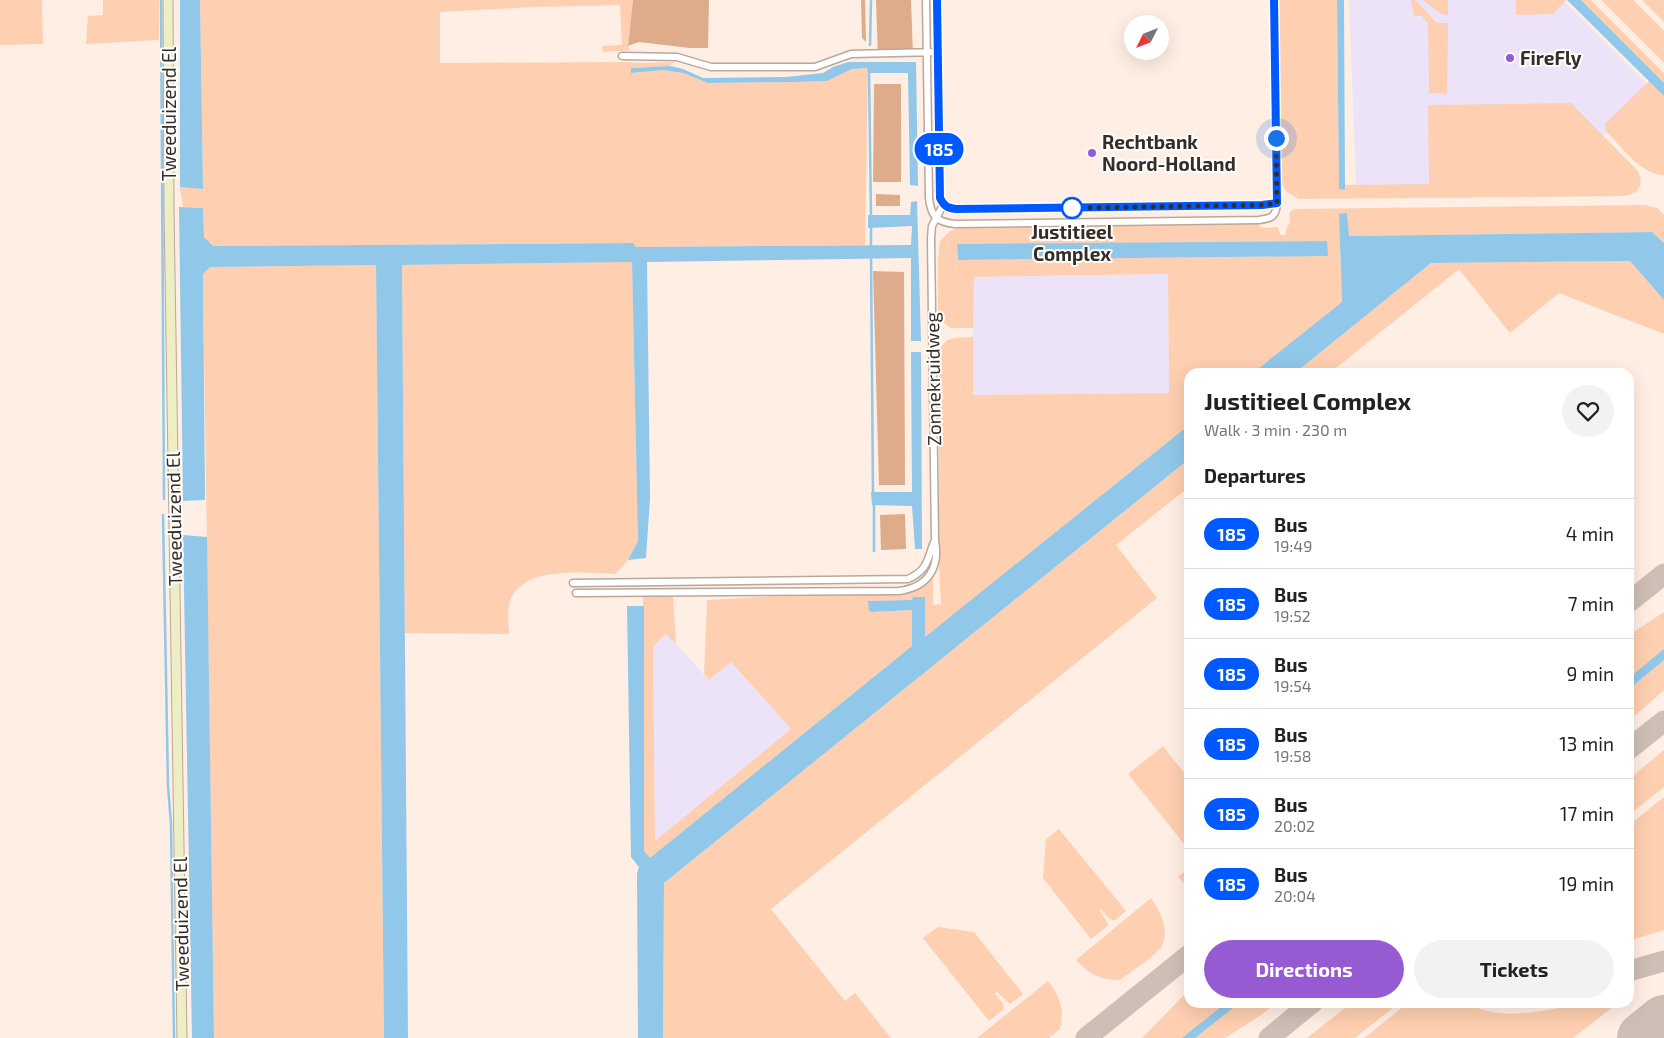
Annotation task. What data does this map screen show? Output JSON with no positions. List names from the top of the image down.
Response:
{
  "streets": {
    "street": ["Tweeduizend El", "Zonnekruidweg"]
  },
  "places": ["FireFly", "Rechtbank Noord-Holland", "Justitieel Complex"],
  "lines": ["bus line 185"],
  "north": "bottom left",
  "page": {
    "on_map": "185",
    "heading": [
      ["Justitieel Complex", "Walk · 3 min · 230 m"],
      "Departures"
    ],
    "list": [
      {
        "mark": "185",
        "name": "Bus",
        "note": "19:49",
        "value": "4 min"
      },
      {
        "mark": "185",
        "name": "Bus",
        "note": "19:52",
        "value": "7 min"
      },
      {
        "mark": "185",
        "name": "Bus",
        "note": "19:54",
        "value": "9 min"
      },
      {
        "mark": "185",
        "name": "Bus",
        "note": "19:58",
        "value": "13 min"
      },
      {
        "mark": "185",
        "name": "Bus",
        "note": "20:02",
        "value": "17 min"
      },
      {
        "mark": "185",
        "name": "Bus",
        "note": "20:04",
        "value": "19 min"
      }
    ],
    "buttons": ["Directions", "Tickets"]
  }
}
